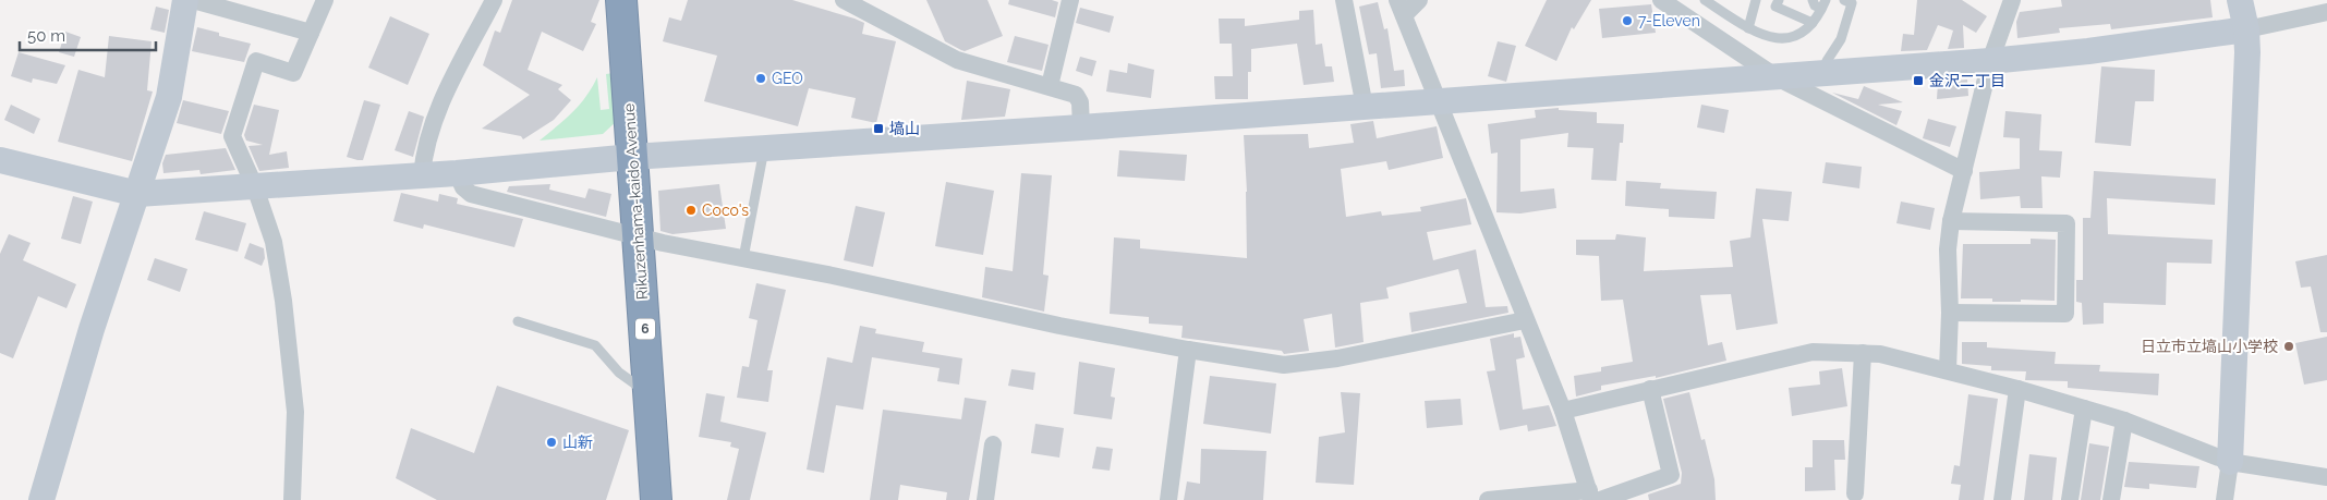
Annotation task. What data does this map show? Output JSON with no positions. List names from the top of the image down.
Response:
{
  "streets": {
    "highway": ["Rikuzenhama-kaido Avenue", "6"]
  },
  "places": {
    "other": [
      "7-Eleven",
      "GEO",
      "Coco's",
      "日立市立塙山小学校",
      "山新"
    ],
    "transit": ["金沢二丁目", "塙山"]
  },
  "scale_bar": "50 m"
}
